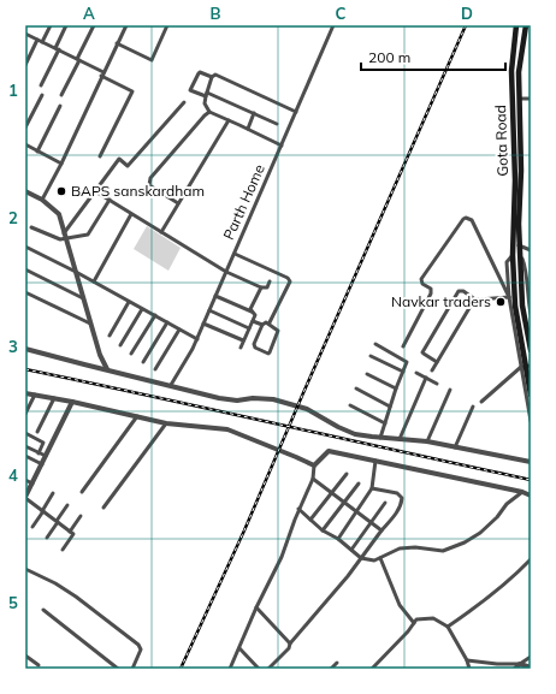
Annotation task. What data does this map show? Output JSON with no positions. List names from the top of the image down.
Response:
{
  "streets": {
    "main road": ["Gota Road"],
    "street": ["Parth Home"]
  },
  "places": ["BAPS sanskardham", "Navkar traders"],
  "scale_bar": "200 m",
  "grid": {
    "columns": [
      "A",
      "B",
      "C",
      "D"
    ],
    "rows": [
      "1",
      "2",
      "3",
      "4",
      "5"
    ]
  }
}
